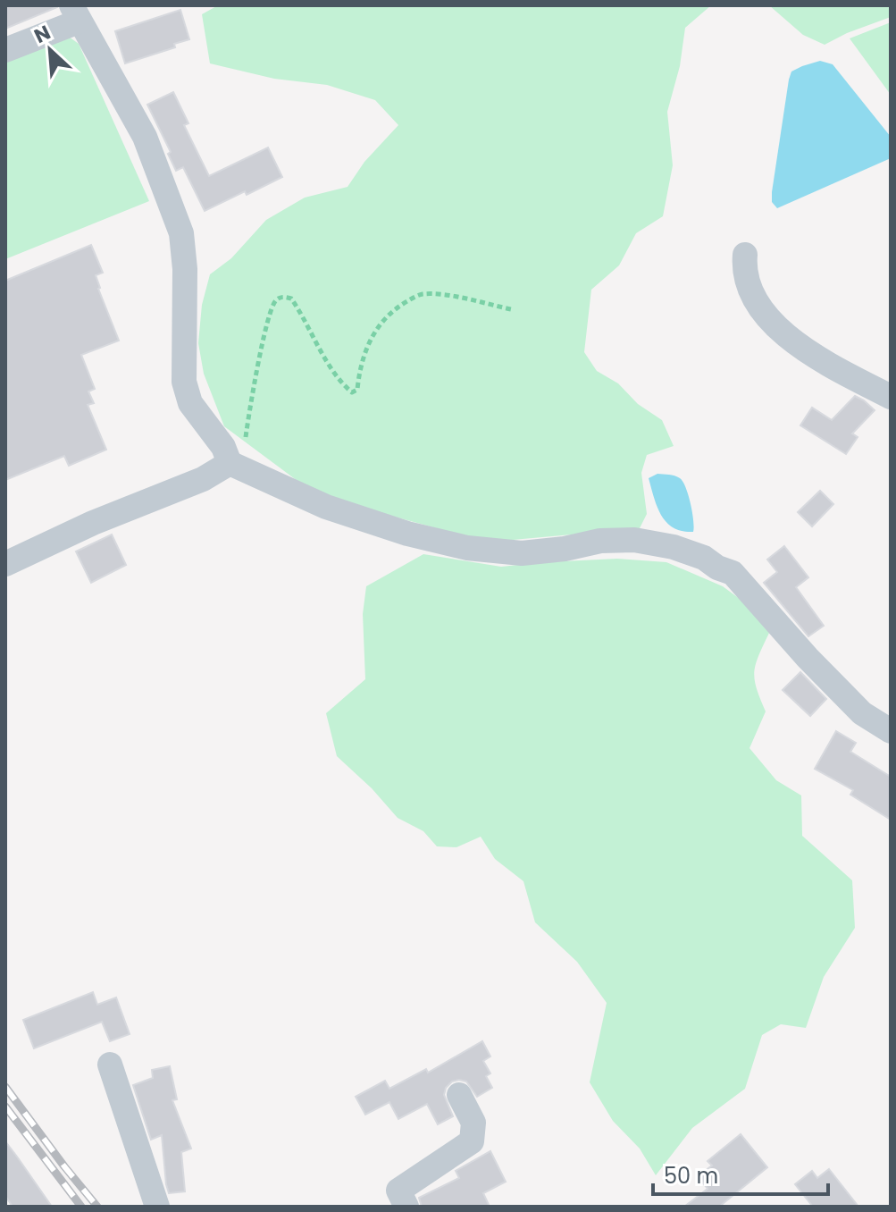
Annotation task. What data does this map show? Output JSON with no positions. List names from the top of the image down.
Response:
{
  "scale_bar": "50 m",
  "north": "top left"
}
